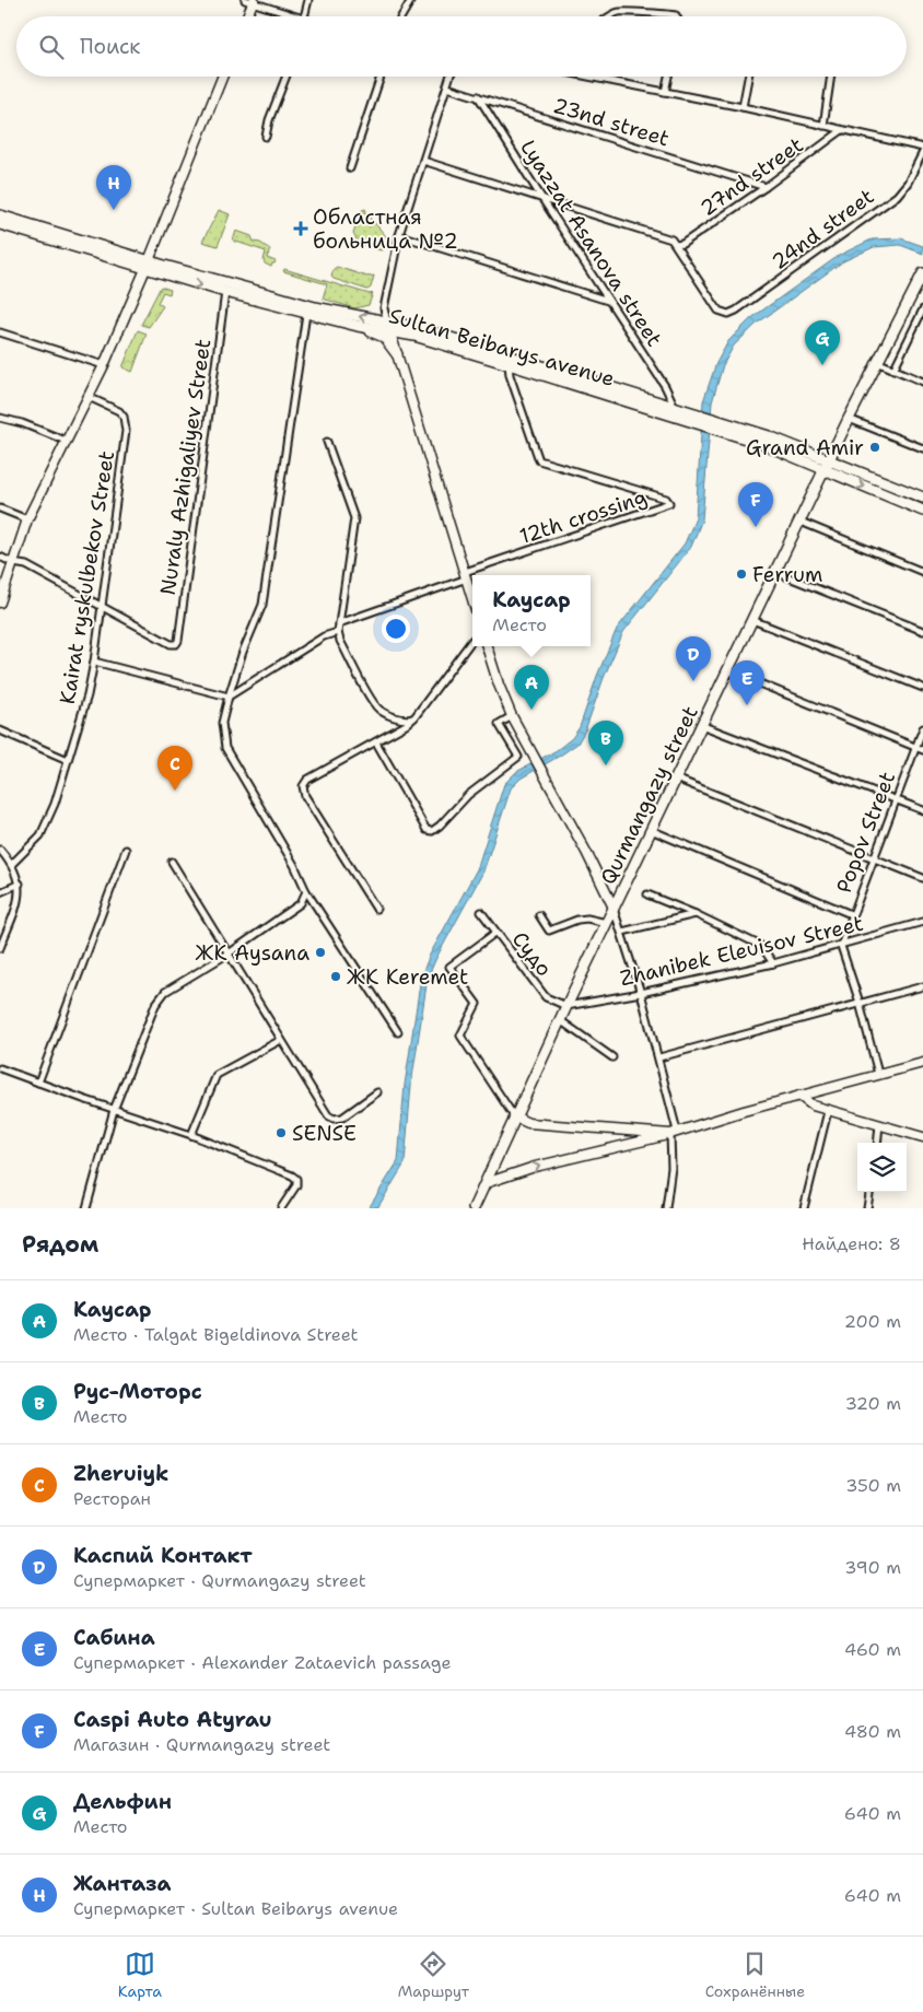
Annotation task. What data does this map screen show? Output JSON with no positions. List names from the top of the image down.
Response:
{
  "streets": {
    "main road": ["Sultan Beibarys avenue", "Qurmangazy street"],
    "street": [
      "23nd street",
      "27nd street",
      "24nd street",
      "Lyazzat Asanova street",
      "Nuraly Azhigaliyev Street",
      "12th crossing",
      "Kairat ryskulbekov Street",
      "Popov Street",
      "Zhanibek Eleuisov Street",
      "Судо"
    ]
  },
  "crossings": [
    ["23nd street", "27nd street"],
    ["23nd street", "Lyazzat Asanova street"],
    ["27nd street", "24nd street"],
    ["Lyazzat Asanova street", "Sultan Beibarys avenue"],
    ["Sultan Beibarys avenue", "Nuraly Azhigaliyev Street"],
    ["Sultan Beibarys avenue", "12th crossing"],
    ["Sultan Beibarys avenue", "Qurmangazy street"],
    ["Nuraly Azhigaliyev Street", "Kairat ryskulbekov Street"],
    ["Qurmangazy street", "Zhanibek Eleuisov Street"],
    ["Qurmangazy street", "Судо"],
    ["Popov Street", "Zhanibek Eleuisov Street"],
    ["Zhanibek Eleuisov Street", "Судо"]
  ],
  "places": {
    "health": ["Областная больница №2"],
    "other": [
      "Grand Amir",
      "Ferrum",
      "ЖК Aysana",
      "ЖК Keremet",
      "SENSE"
    ]
  },
  "page": {
    "search": "Поиск",
    "pins": [
      "H",
      "G",
      "F",
      "D",
      "E",
      "A",
      "B",
      "C"
    ],
    "popup": ["Каусар", "Место"],
    "heading": ["Рядом", "Найдено: 8"],
    "list": [
      {
        "mark": "A",
        "name": "Каусар",
        "note": "Место · Talgat Bigeldinova Street",
        "value": "200 m"
      },
      {
        "mark": "B",
        "name": "Рус-Моторс",
        "note": "Место",
        "value": "320 m"
      },
      {
        "mark": "C",
        "name": "Zheruiyk",
        "note": "Ресторан",
        "value": "350 m"
      },
      {
        "mark": "D",
        "name": "Каспий Контакт",
        "note": "Супермаркет · Qurmangazy street",
        "value": "390 m"
      },
      {
        "mark": "E",
        "name": "Сабина",
        "note": "Супермаркет · Alexander Zataevich passage",
        "value": "460 m"
      },
      {
        "mark": "F",
        "name": "Caspi Auto Atyrau",
        "note": "Магазин · Qurmangazy street",
        "value": "480 m"
      },
      {
        "mark": "G",
        "name": "Дельфин",
        "note": "Место",
        "value": "640 m"
      },
      {
        "mark": "H",
        "name": "Жантаза",
        "note": "Супермаркет · Sultan Beibarys avenue",
        "value": "640 m"
      }
    ],
    "nav": ["Карта", "Маршрут", "Сохранённые"]
  }
}
